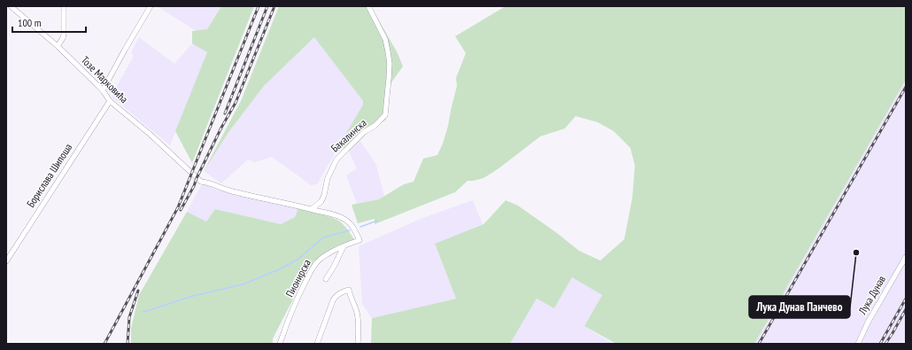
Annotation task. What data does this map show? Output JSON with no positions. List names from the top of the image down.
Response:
{
  "streets": {
    "street": [
      "Тозе Марковића",
      "Бакалинска",
      "Борислава Шипоша",
      "Пионирска",
      "Лука Дунав"
    ]
  },
  "crossings": [
    ["Тозе Марковића", "Бакалинска"],
    ["Тозе Марковића", "Борислава Шипоша"],
    ["Тозе Марковића", "Пионирска"],
    ["Бакалинска", "Пионирска"]
  ],
  "places": ["Лука Дунав Панчево"],
  "scale_bar": "100 m"
}
